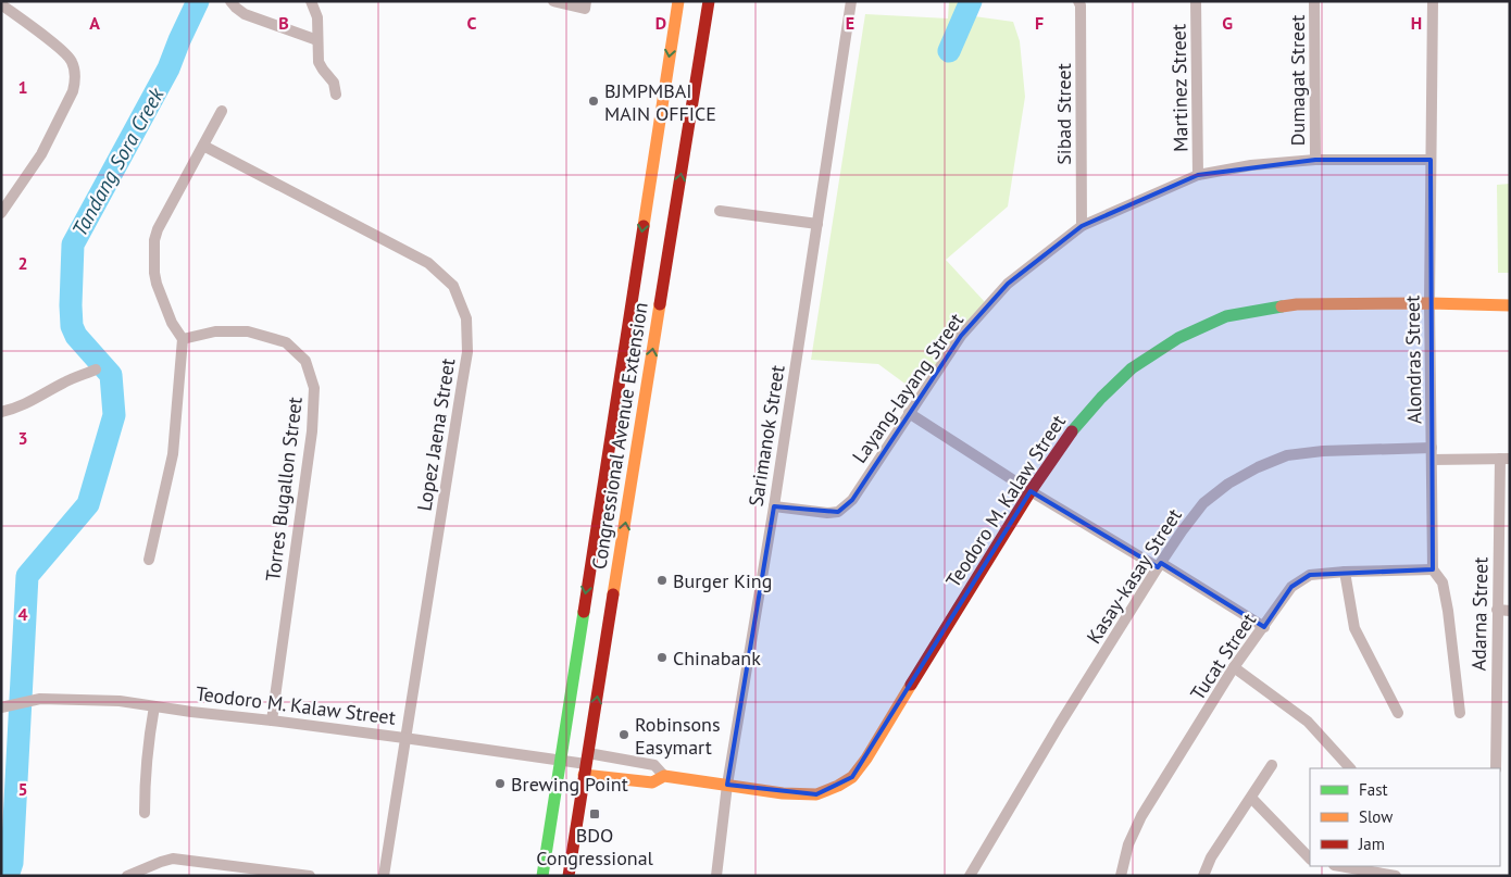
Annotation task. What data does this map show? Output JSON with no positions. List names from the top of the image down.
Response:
{
  "streets": {
    "main road": ["Congressional Avenue Extension", "Teodoro M. Kalaw Street"],
    "street": [
      "Dumagat Street",
      "Martinez Street",
      "Sibad Street",
      "Alondras Street",
      "Layang-layang Street",
      "Lopez Jaena Street",
      "Sarimanok Street",
      "Torres Bugallon Street",
      "Kasay-kasay Street",
      "Adarna Street",
      "Tucat Street"
    ]
  },
  "crossings": [
    ["Dumagat Street", "Layang-layang Street"],
    ["Martinez Street", "Layang-layang Street"],
    ["Sibad Street", "Layang-layang Street"],
    ["Alondras Street", "Layang-layang Street"],
    ["Alondras Street", "Teodoro M. Kalaw Street"],
    ["Alondras Street", "Kasay-kasay Street"],
    ["Alondras Street", "Tucat Street"],
    ["Layang-layang Street", "Sarimanok Street"],
    ["Lopez Jaena Street", "Teodoro M. Kalaw Street"],
    ["Congressional Avenue Extension", "Teodoro M. Kalaw Street"],
    ["Sarimanok Street", "Teodoro M. Kalaw Street"],
    ["Torres Bugallon Street", "Teodoro M. Kalaw Street"],
    ["Kasay-kasay Street", "Adarna Street"]
  ],
  "water": ["Tandang Sora Creek"],
  "places": {
    "other": [
      "BJMPMBAI MAIN OFFICE",
      "Burger King",
      "Chinabank",
      "Robinsons Easymart",
      "Brewing Point"
    ],
    "transit": ["BDO Congressional"]
  },
  "legend": ["Fast", "Slow", "Jam"],
  "grid": {
    "columns": [
      "A",
      "B",
      "C",
      "D",
      "E",
      "F",
      "G",
      "H"
    ],
    "rows": [
      "1",
      "2",
      "3",
      "4",
      "5"
    ]
  }
}
